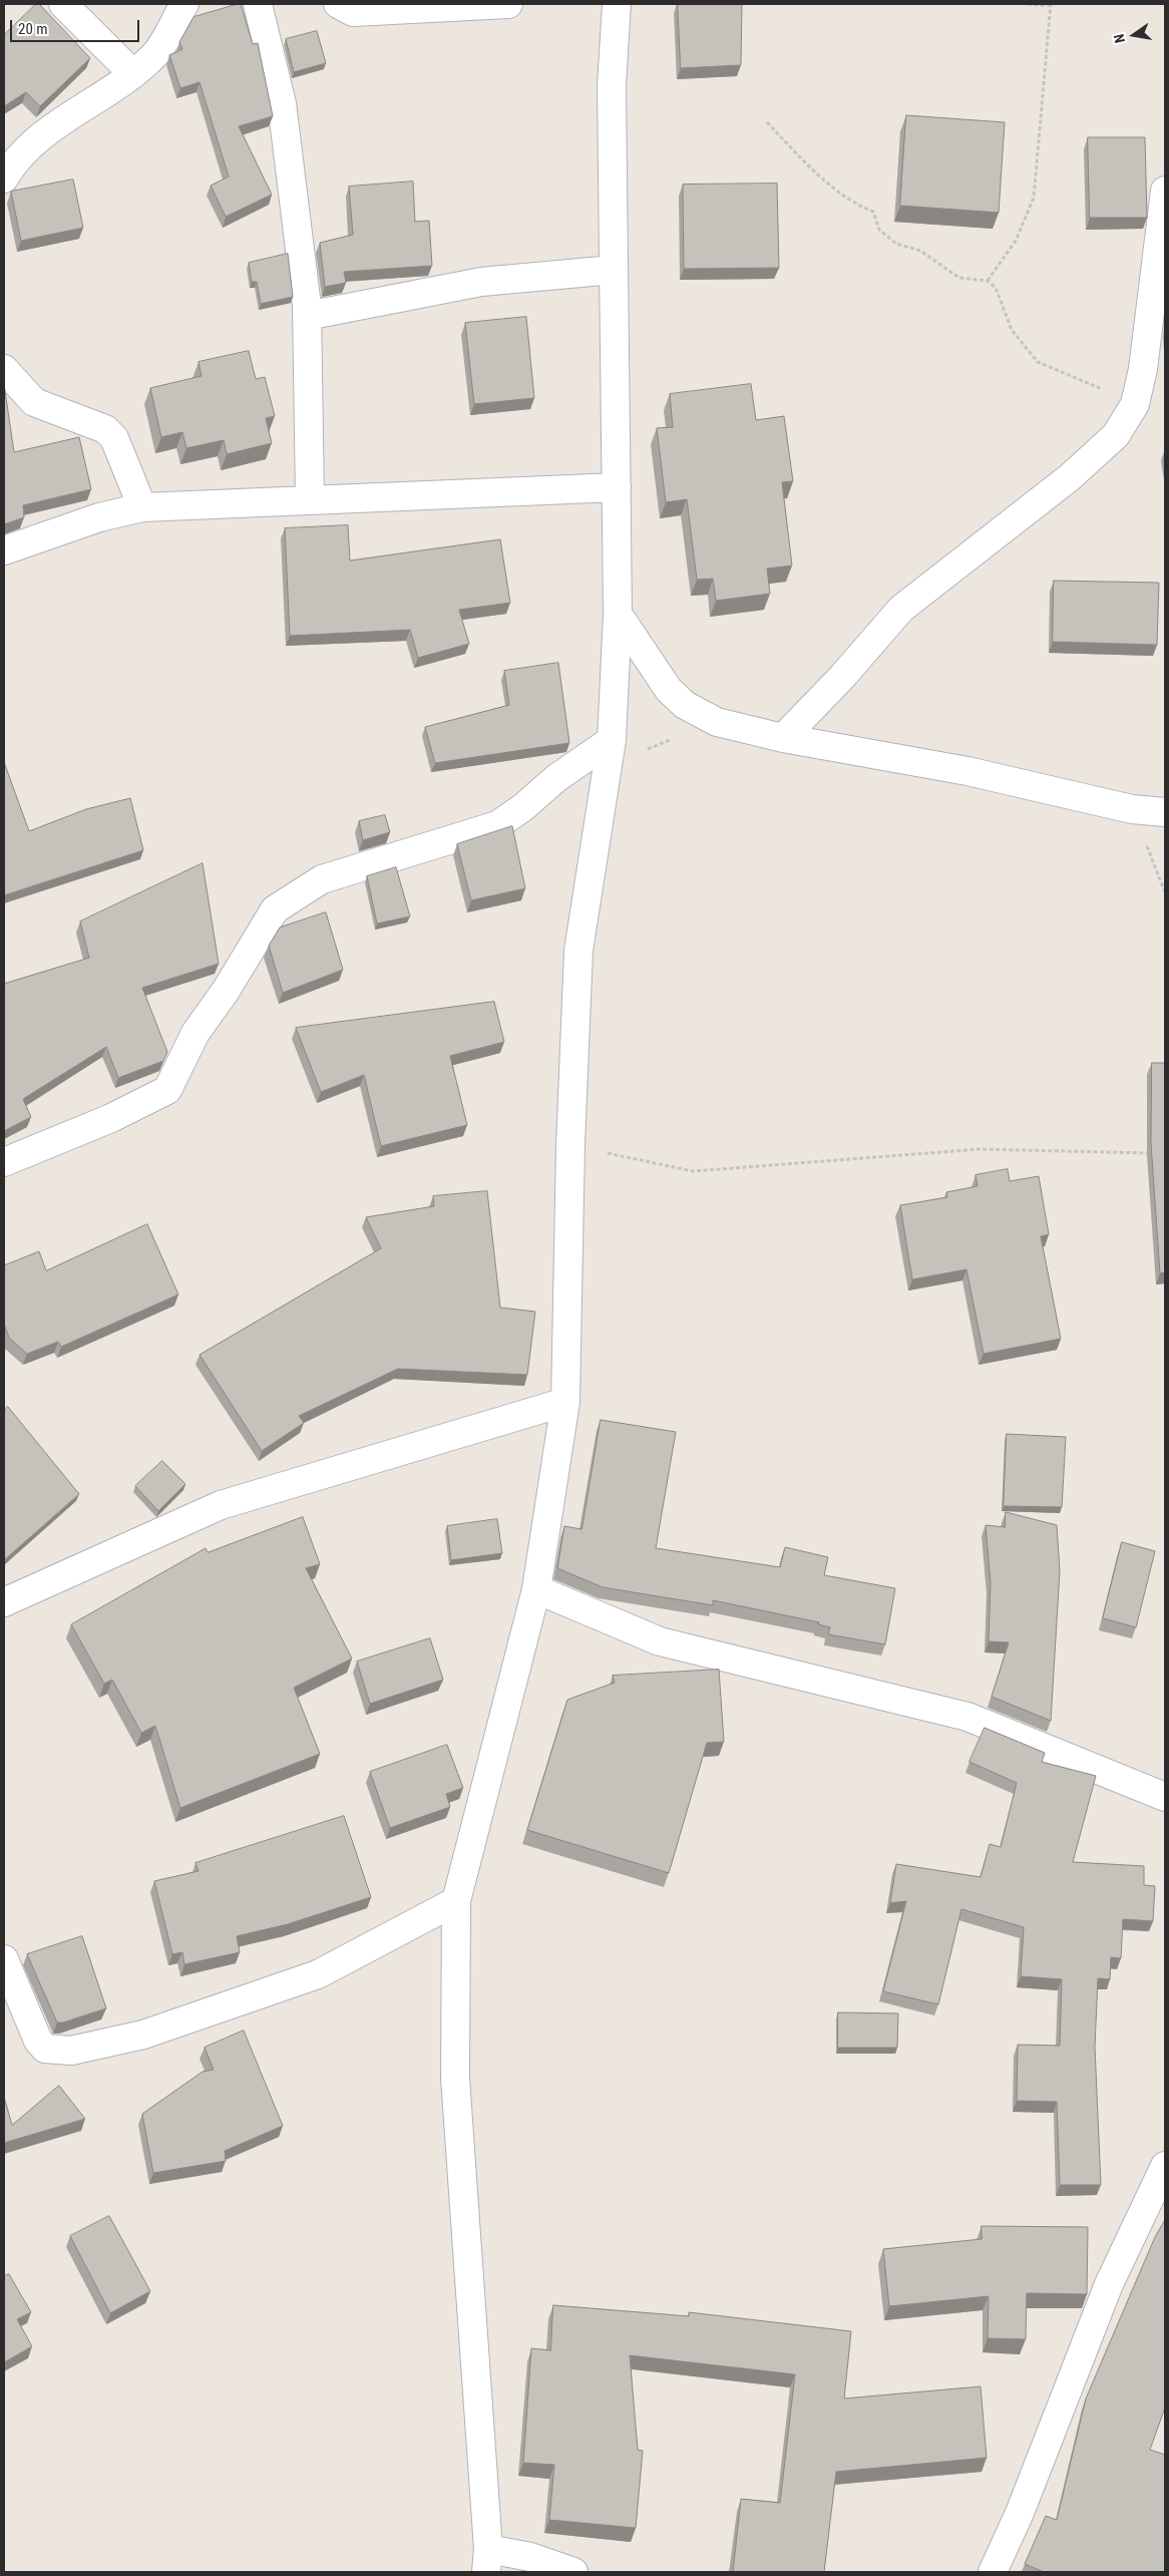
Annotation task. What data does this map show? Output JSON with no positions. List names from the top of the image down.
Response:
{
  "scale_bar": "20 m",
  "north": "left"
}
